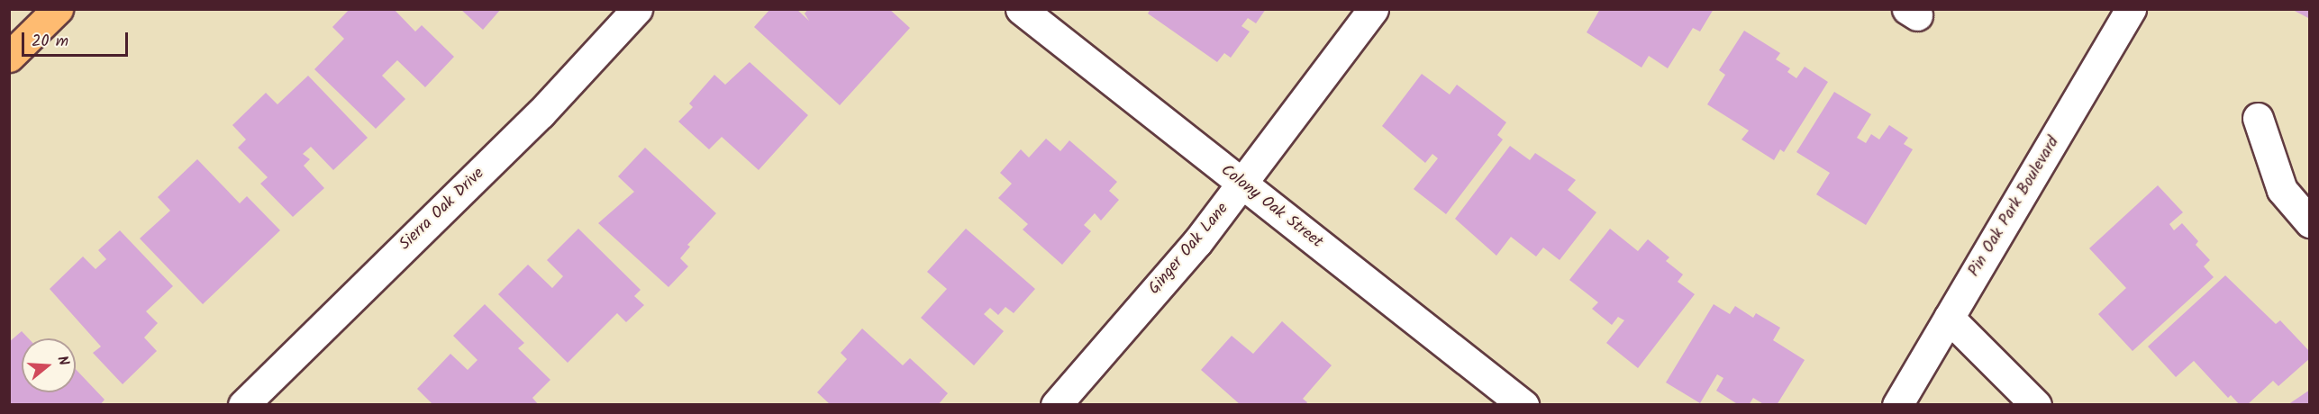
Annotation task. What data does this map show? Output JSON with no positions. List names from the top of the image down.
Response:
{
  "streets": {
    "street": [
      "Colony Oak Street",
      "Pin Oak Park Boulevard",
      "Sierra Oak Drive",
      "Ginger Oak Lane"
    ]
  },
  "crossings": [
    ["Colony Oak Street", "Ginger Oak Lane"]
  ],
  "scale_bar": "20 m",
  "north": "right"
}
